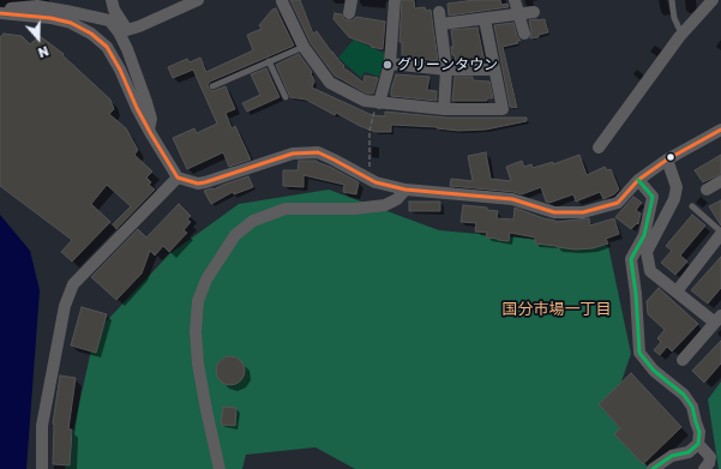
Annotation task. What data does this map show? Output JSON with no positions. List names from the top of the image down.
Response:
{
  "districts": ["国分市場一丁目"],
  "places": ["グリーンタウン"],
  "north": "bottom"
}
